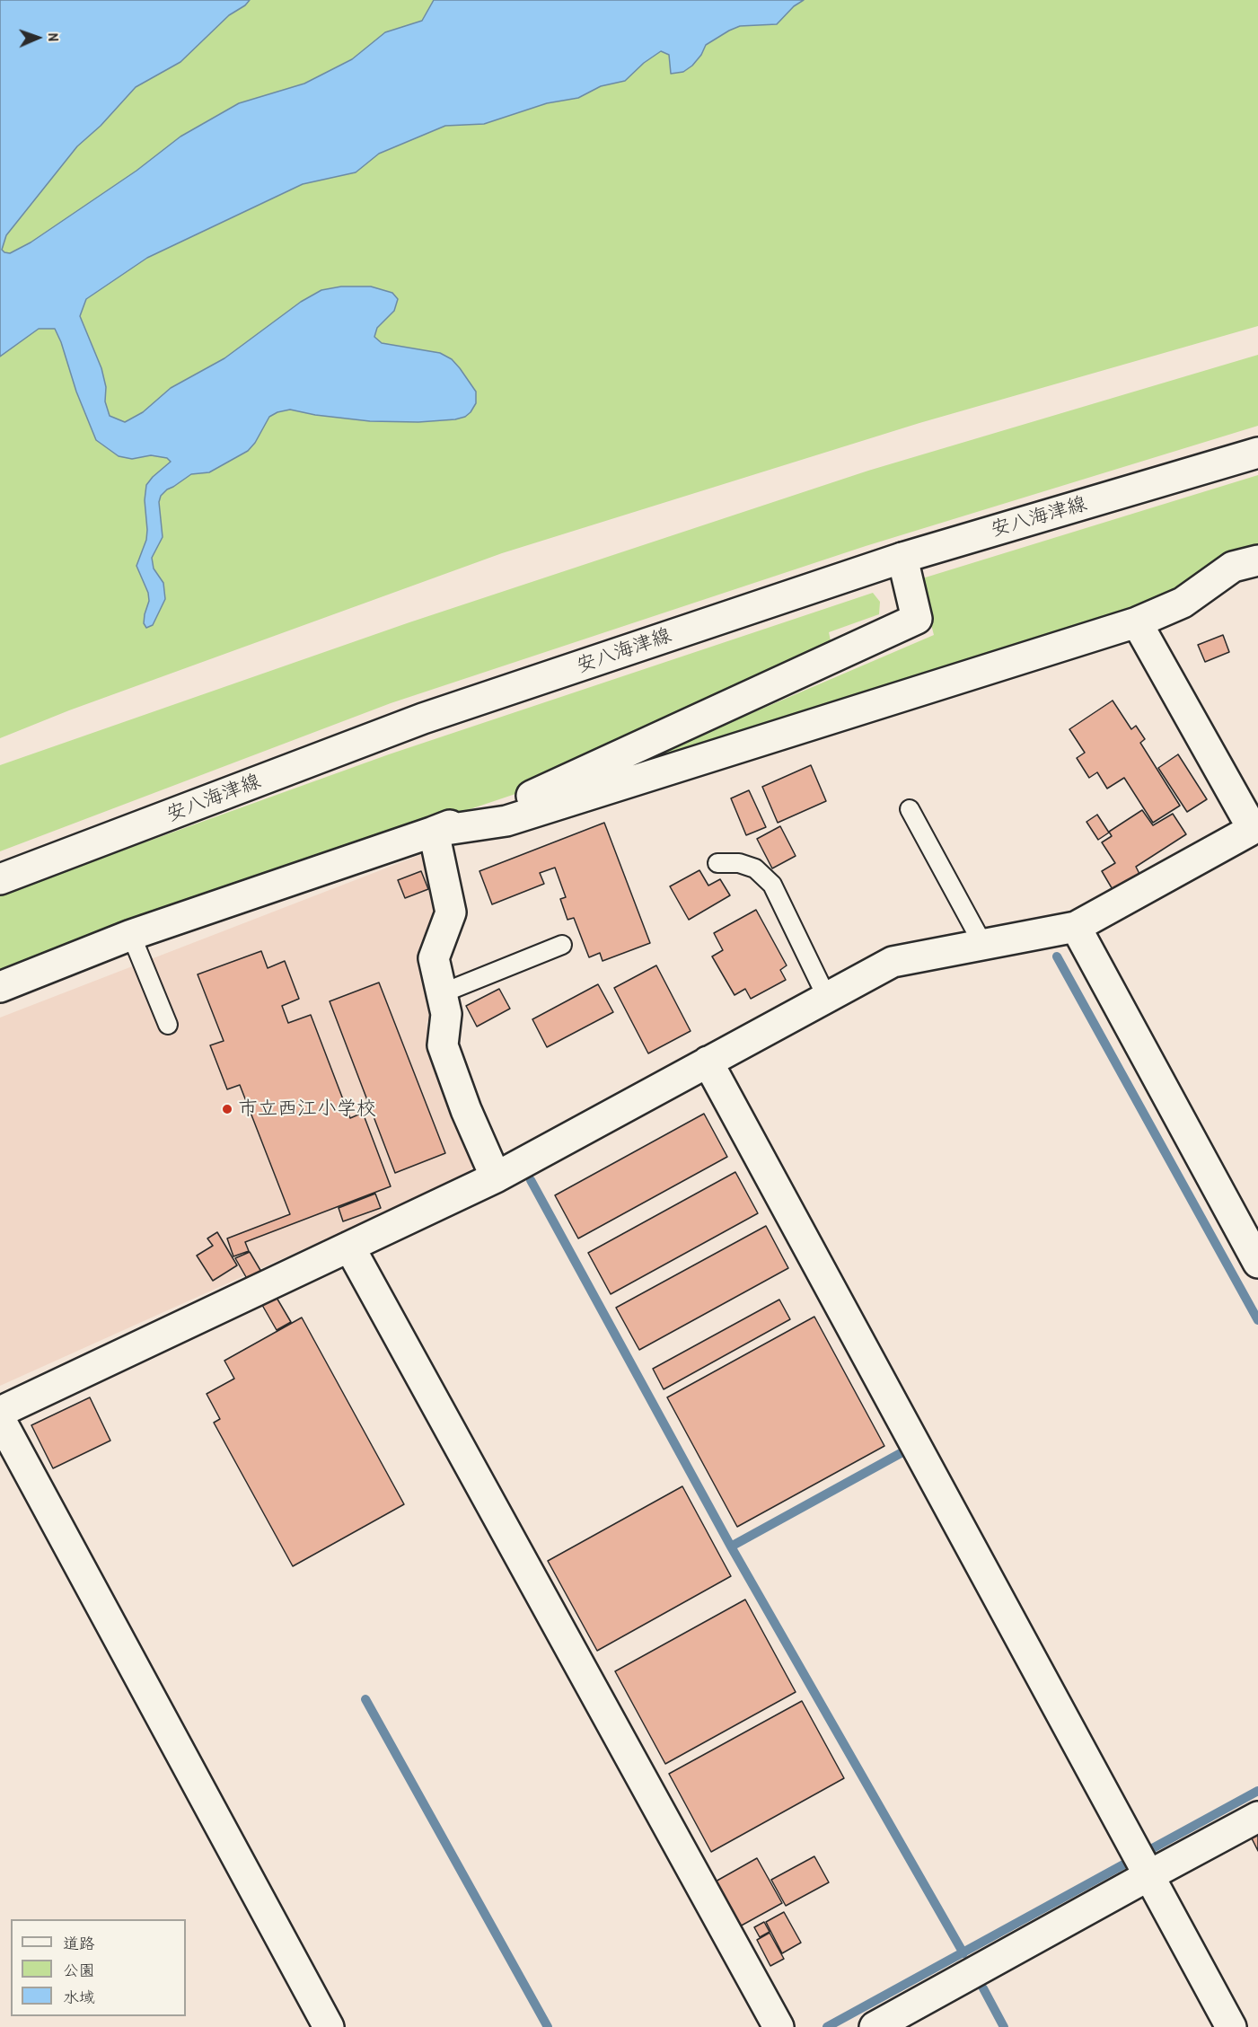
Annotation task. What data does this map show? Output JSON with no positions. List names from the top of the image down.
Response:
{
  "streets": {
    "street": ["安八海津線"]
  },
  "places": ["市立西江小学校"],
  "legend": ["道路", "公園", "水域"],
  "north": "right"
}
